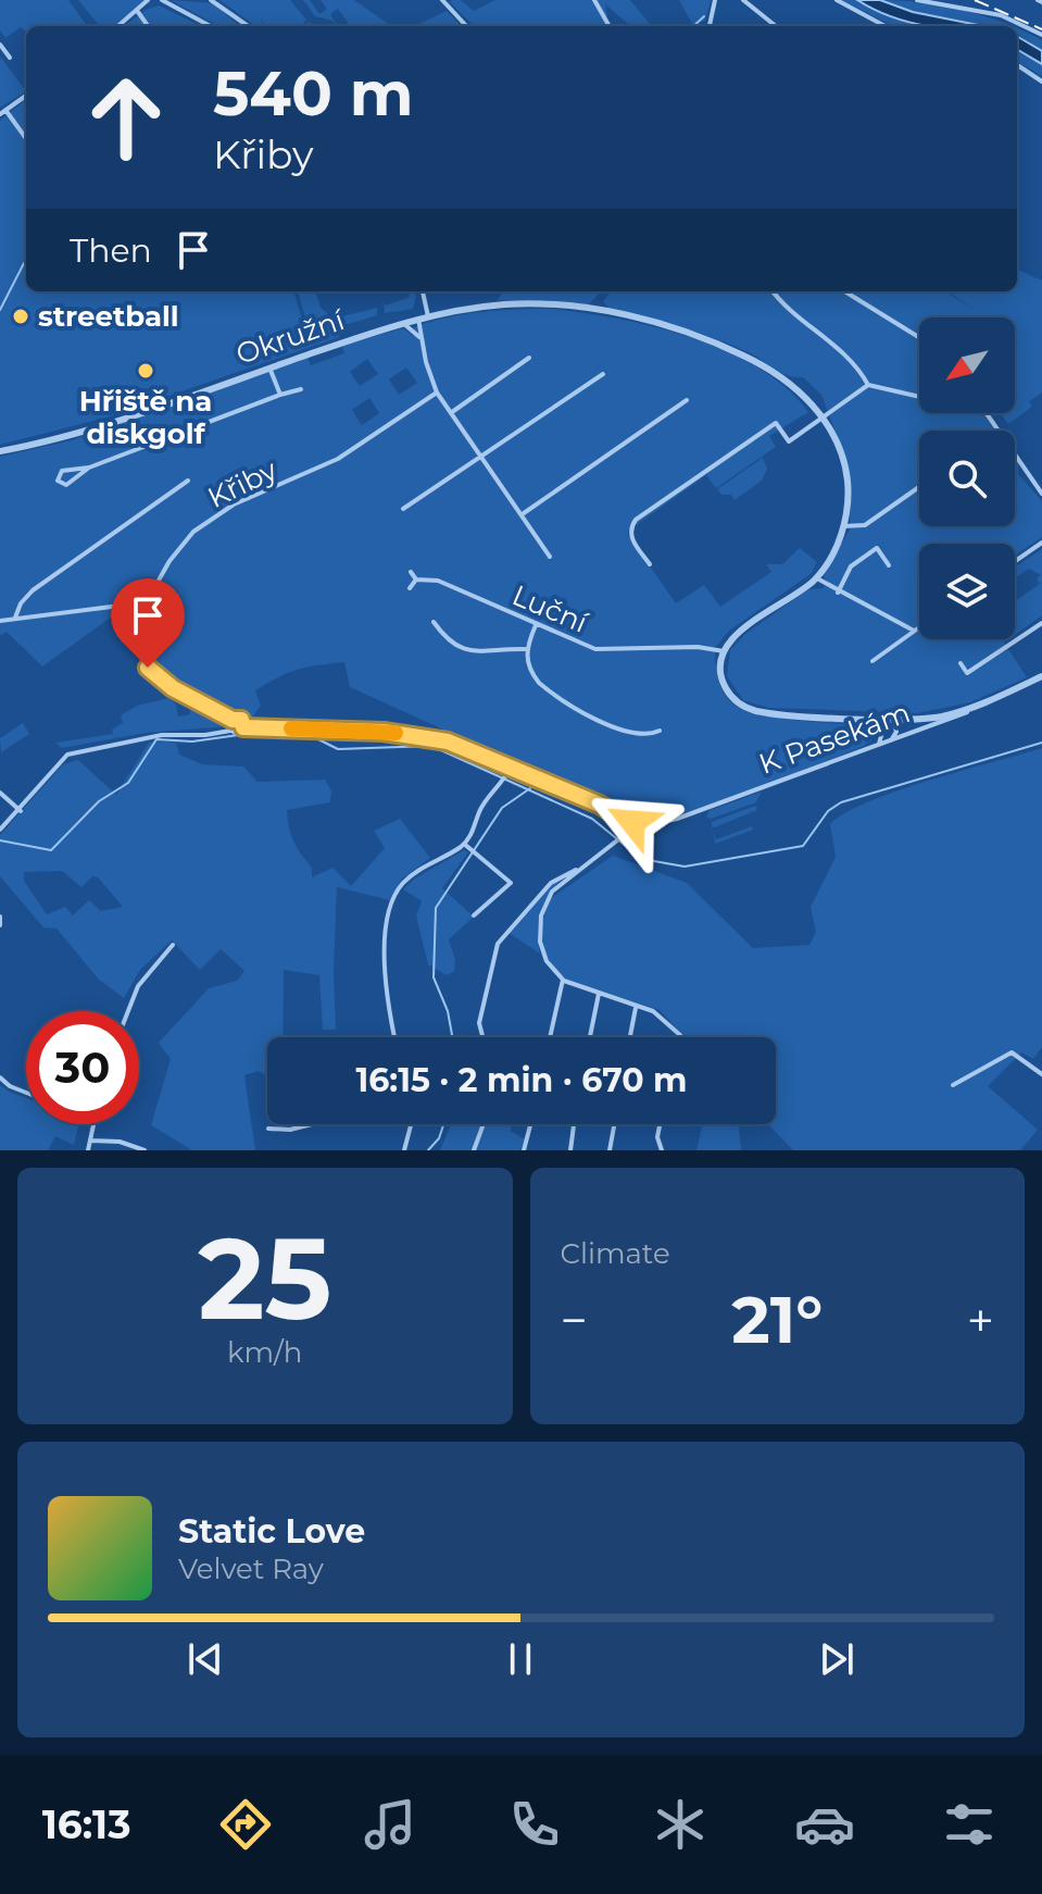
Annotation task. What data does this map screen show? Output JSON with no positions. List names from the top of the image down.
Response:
{
  "streets": {
    "street": [
      "Okružní",
      "Křiby",
      "Luční",
      "K Pasekám"
    ]
  },
  "crossings": [
    ["Okružní", "Luční"]
  ],
  "places": ["streetball", "Hřiště na diskgolf"],
  "north": "bottom left",
  "page": {
    "turn": ["540 m", "Křiby"],
    "then": "Then",
    "limit": "30",
    "trip": "16:15 · 2 min · 670 m",
    "tile": [
      ["25", "km/h"],
      "Climate"
    ],
    "heat": ["−", "21°", "+"],
    "song": ["Static Love", "Velvet Ray"],
    "tabs": "16:13"
  }
}
